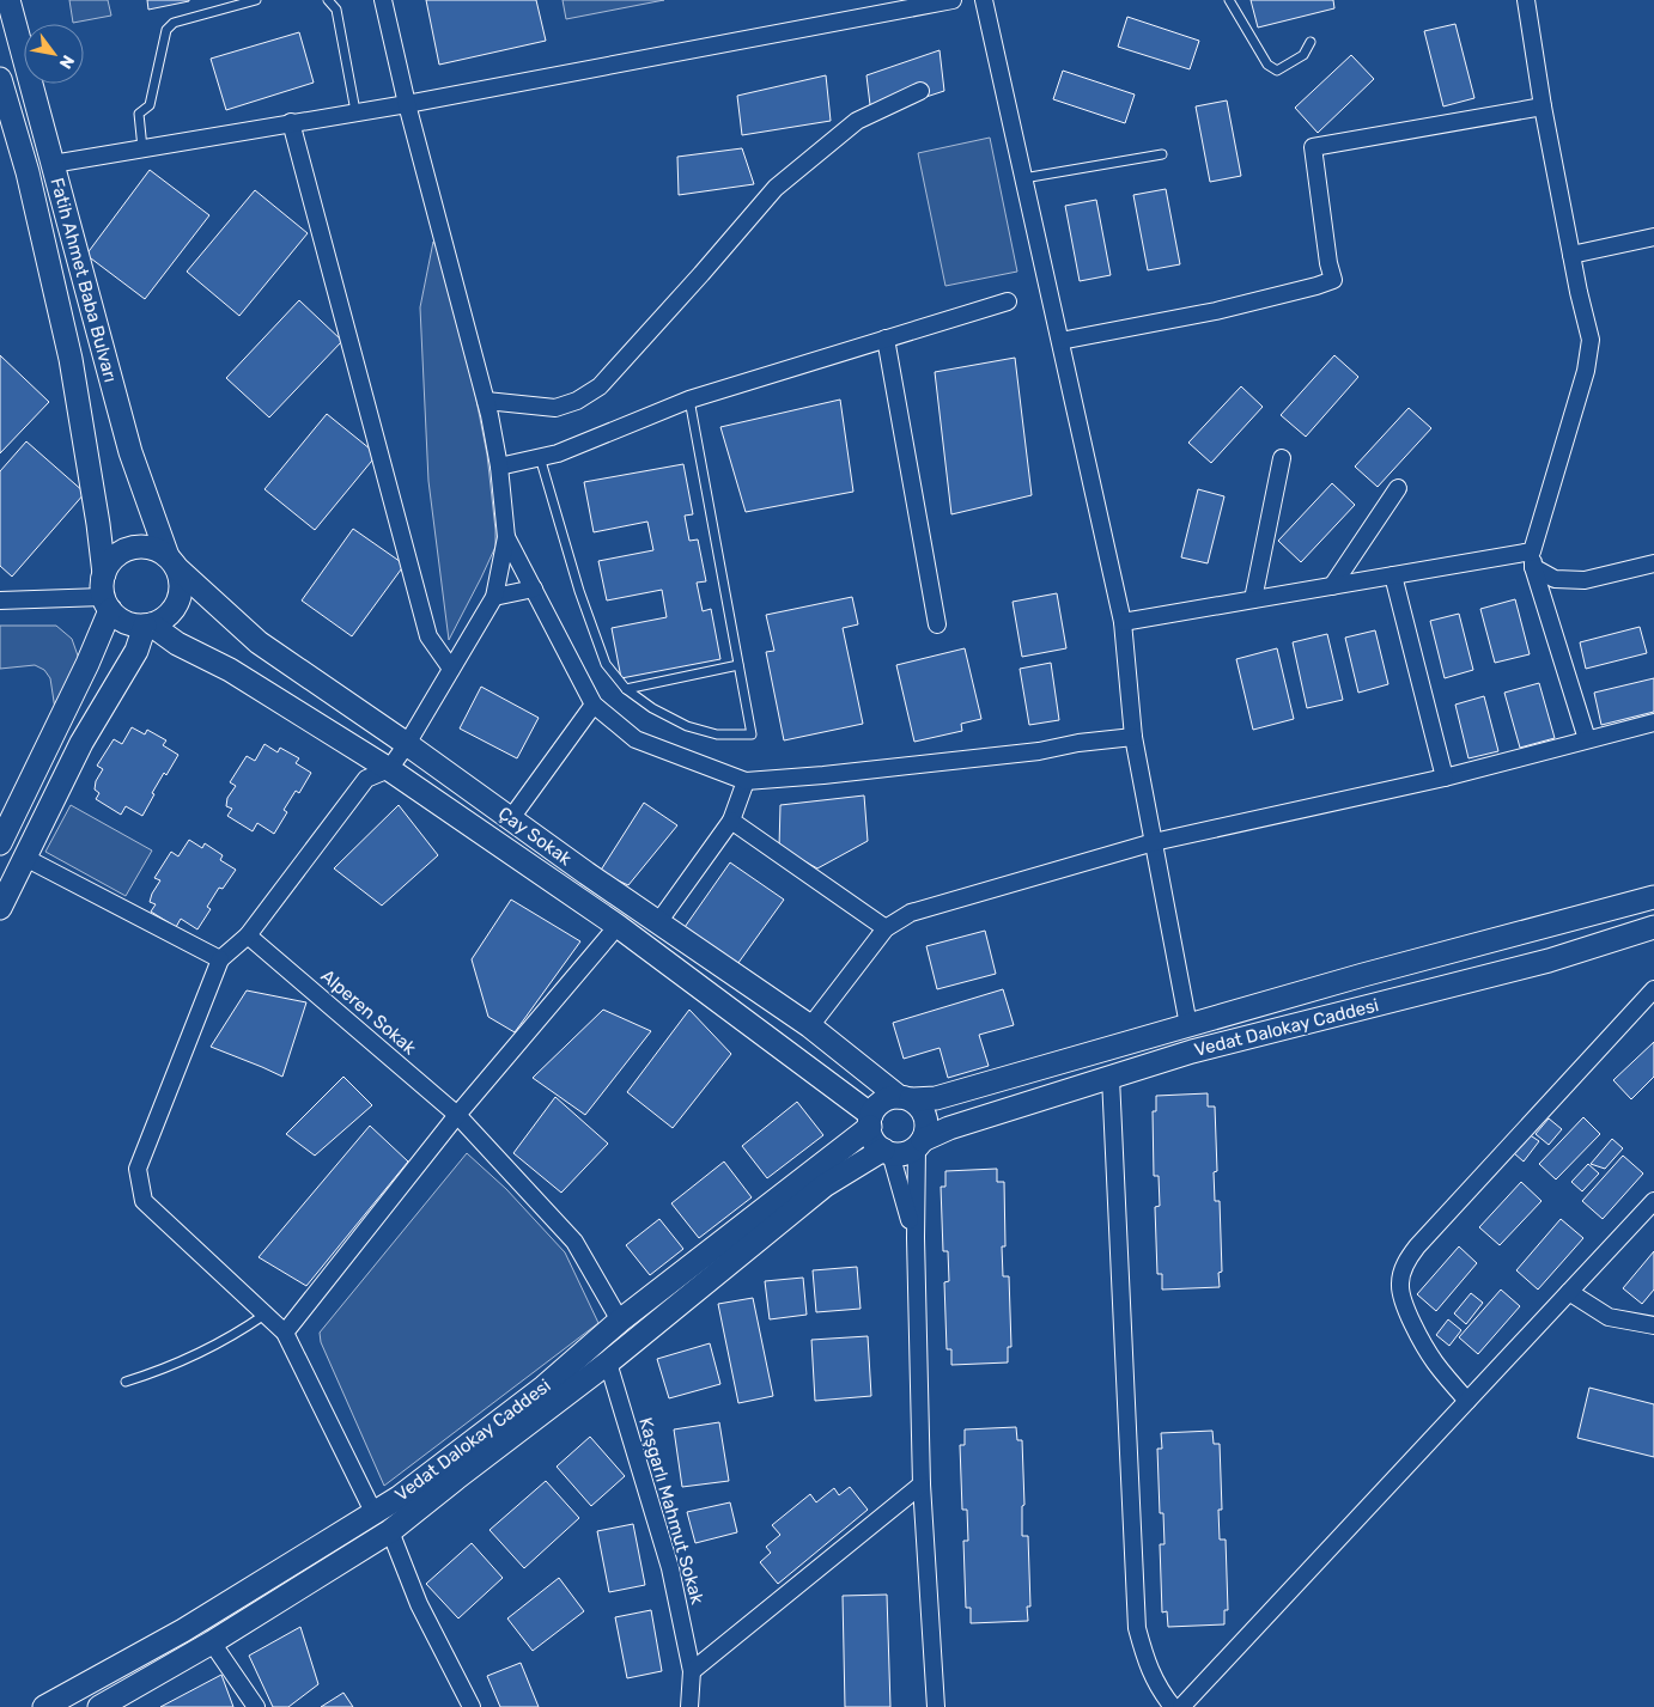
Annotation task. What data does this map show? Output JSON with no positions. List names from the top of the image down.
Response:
{
  "streets": {
    "main road": ["Fatih Ahmet Baba Bulvarı", "Çay Sokak", "Vedat Dalokay Caddesi"],
    "street": ["Alperen Sokak", "Kaşgarlı Mahmut Sokak"]
  },
  "crossings": [
    ["Fatih Ahmet Baba Bulvarı", "Çay Sokak"],
    ["Çay Sokak", "Vedat Dalokay Caddesi"],
    ["Alperen Sokak", "Vedat Dalokay Caddesi"],
    ["Vedat Dalokay Caddesi", "Kaşgarlı Mahmut Sokak"]
  ],
  "north": "bottom right"
}
